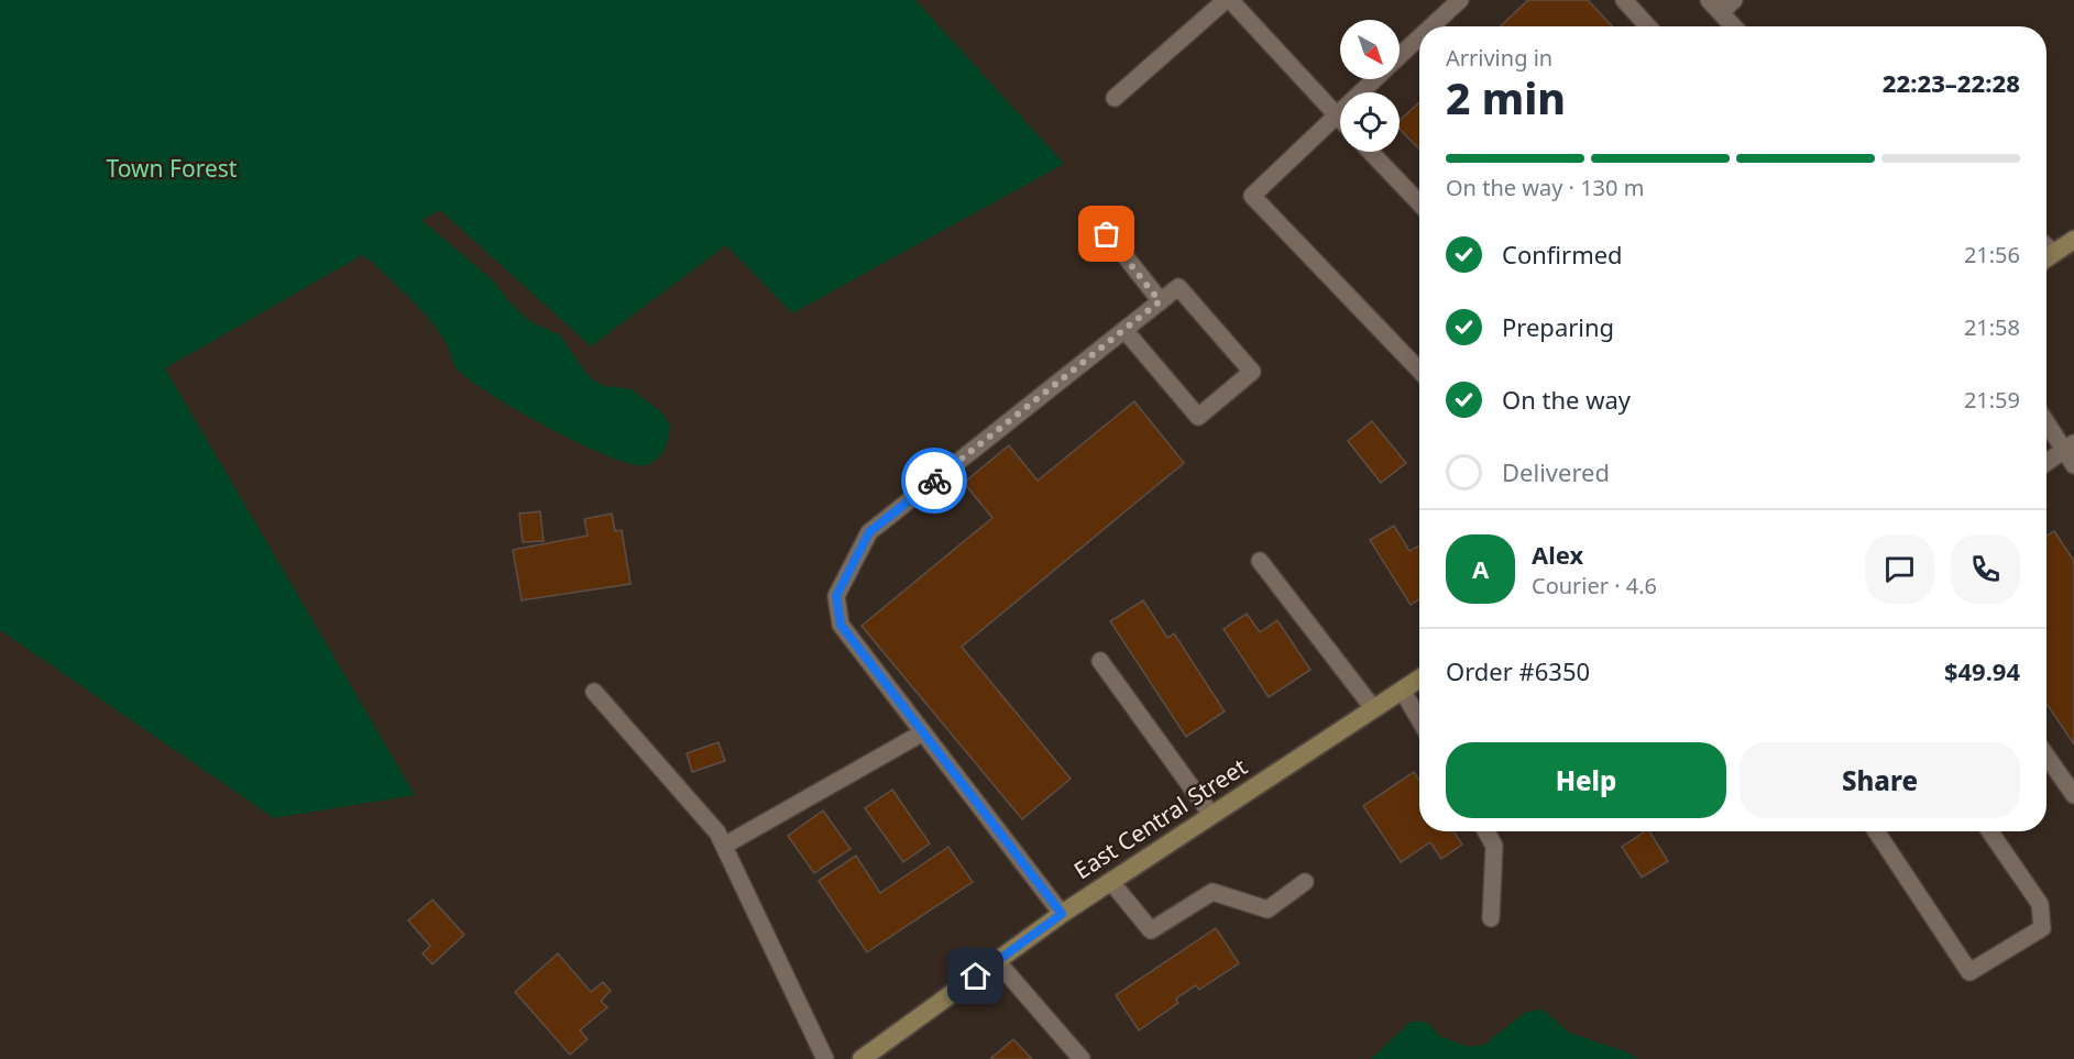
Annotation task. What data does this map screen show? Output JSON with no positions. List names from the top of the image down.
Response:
{
  "streets": {
    "main road": ["East Central Street"]
  },
  "parks": ["Town Forest"],
  "north": "bottom right",
  "page": {
    "heading": ["2 min", "Arriving in", "22:23–22:28"],
    "panel": [
      "Alex",
      "Courier · 4.6",
      "Order #6350",
      "$49.94"
    ],
    "bar": "On the way · 130 m",
    "list": [
      ["Confirmed", "21:56"],
      ["Preparing", "21:58"],
      ["On the way", "21:59"],
      "Delivered"
    ],
    "round": "A",
    "buttons": ["Help", "Share"]
  }
}
